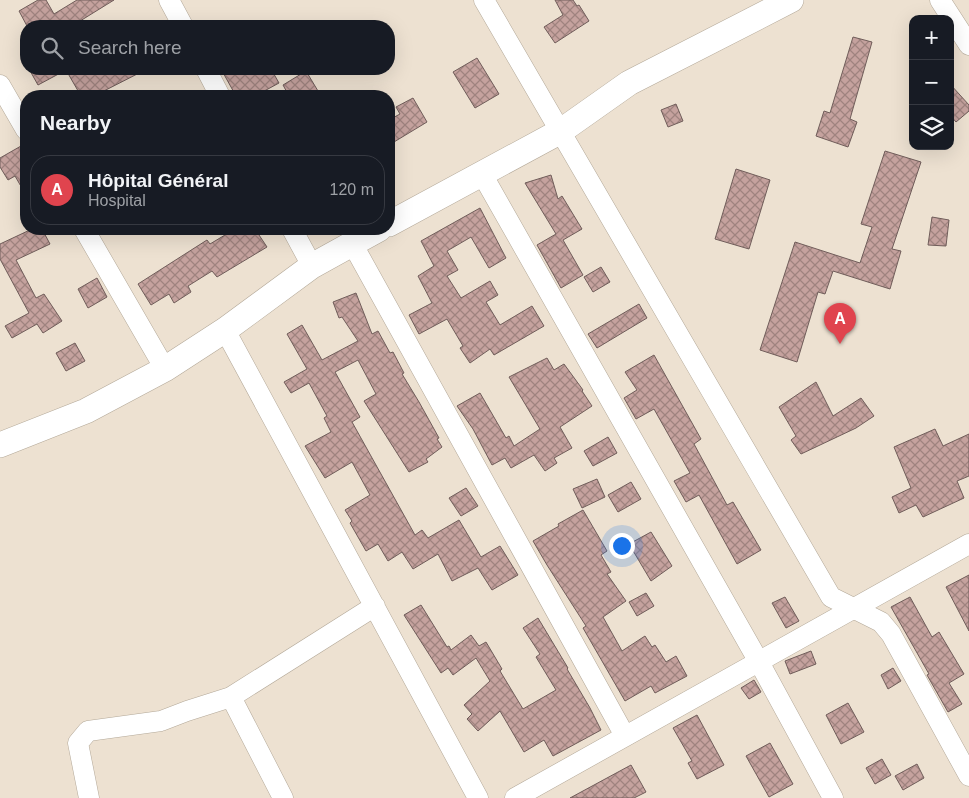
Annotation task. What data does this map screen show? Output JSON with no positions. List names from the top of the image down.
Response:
{
  "page": {
    "map_buttons": ["+", "−"],
    "search": "Search here",
    "heading": "Nearby",
    "list": [
      {
        "mark": "A",
        "name": "Hôpital Général",
        "note": "Hospital",
        "value": "120 m"
      }
    ],
    "pins": "A"
  }
}
